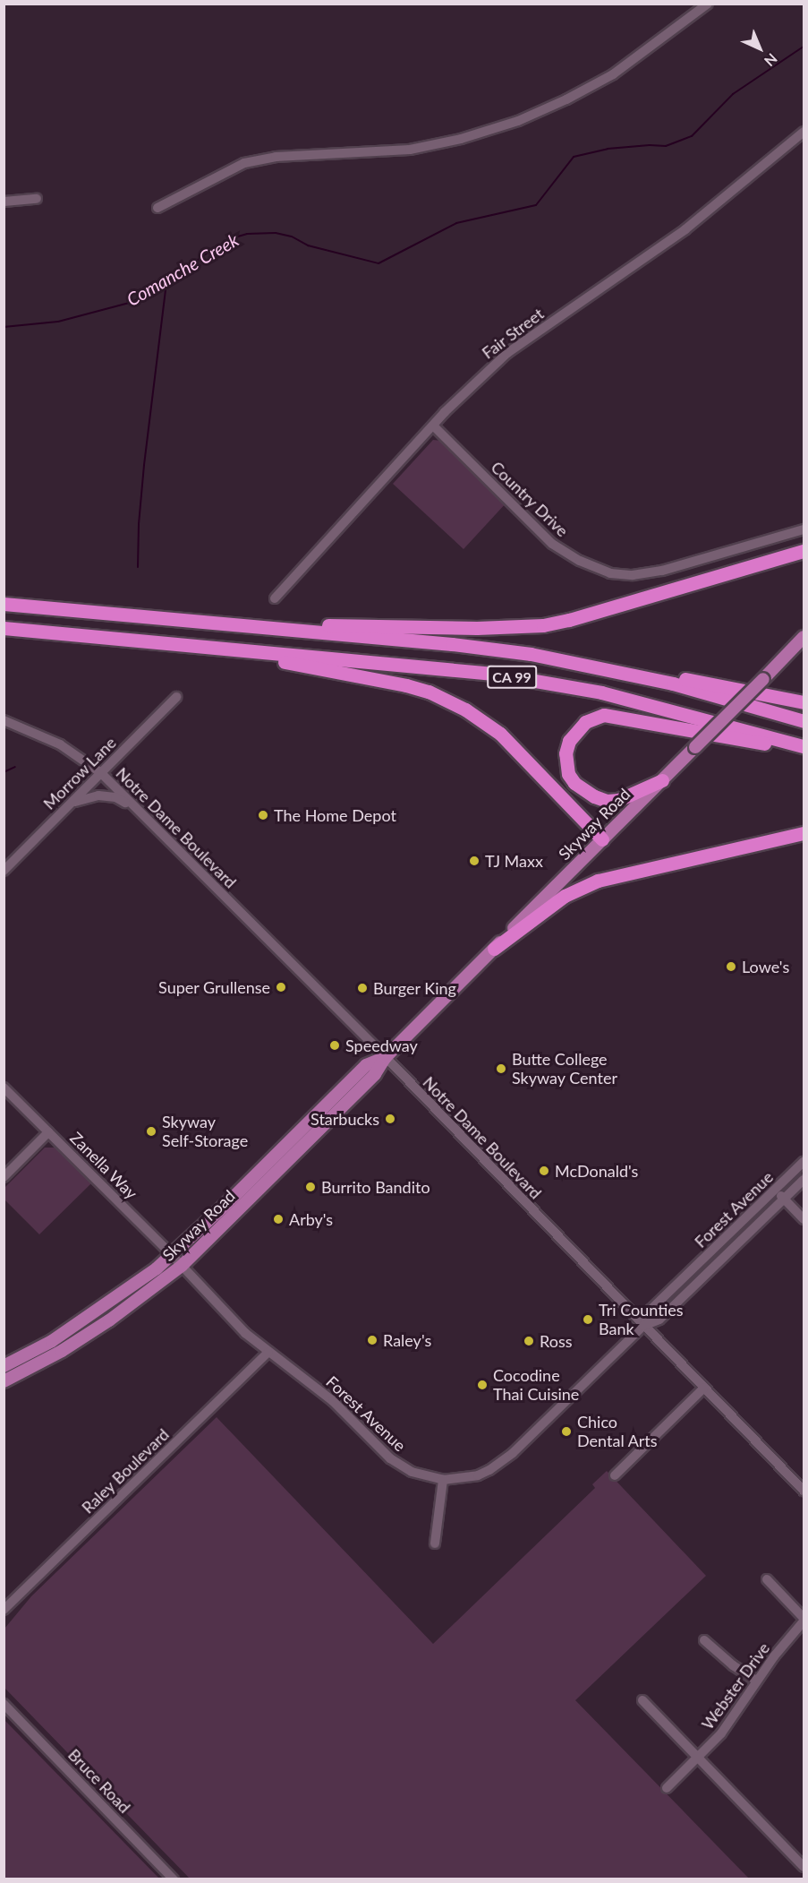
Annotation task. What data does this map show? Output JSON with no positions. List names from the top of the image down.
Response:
{
  "streets": {
    "highway": ["CA 99"],
    "main road": ["Skyway Road"],
    "street": [
      "Fair Street",
      "Country Drive",
      "Morrow Lane",
      "Notre Dame Boulevard",
      "Zanella Way",
      "Forest Avenue",
      "Raley Boulevard",
      "Webster Drive",
      "Bruce Road"
    ]
  },
  "crossings": [
    ["Fair Street", "Country Drive"],
    ["Morrow Lane", "Notre Dame Boulevard"],
    ["Skyway Road", "Notre Dame Boulevard"],
    ["Skyway Road", "Zanella Way"],
    ["Skyway Road", "Forest Avenue"],
    ["Notre Dame Boulevard", "Forest Avenue"],
    ["Zanella Way", "Forest Avenue"],
    ["Forest Avenue", "Raley Boulevard"]
  ],
  "water": ["Comanche Creek"],
  "places": [
    "The Home Depot",
    "TJ Maxx",
    "Lowe's",
    "Super Grullense",
    "Burger King",
    "Speedway",
    "Butte College Skyway Center",
    "Starbucks",
    "Skyway Self-Storage",
    "McDonald's",
    "Burrito Bandito",
    "Arby's",
    "Tri Counties Bank",
    "Raley's",
    "Ross",
    "Cocodine Thai Cuisine",
    "Chico Dental Arts"
  ],
  "north": "bottom right"
}
